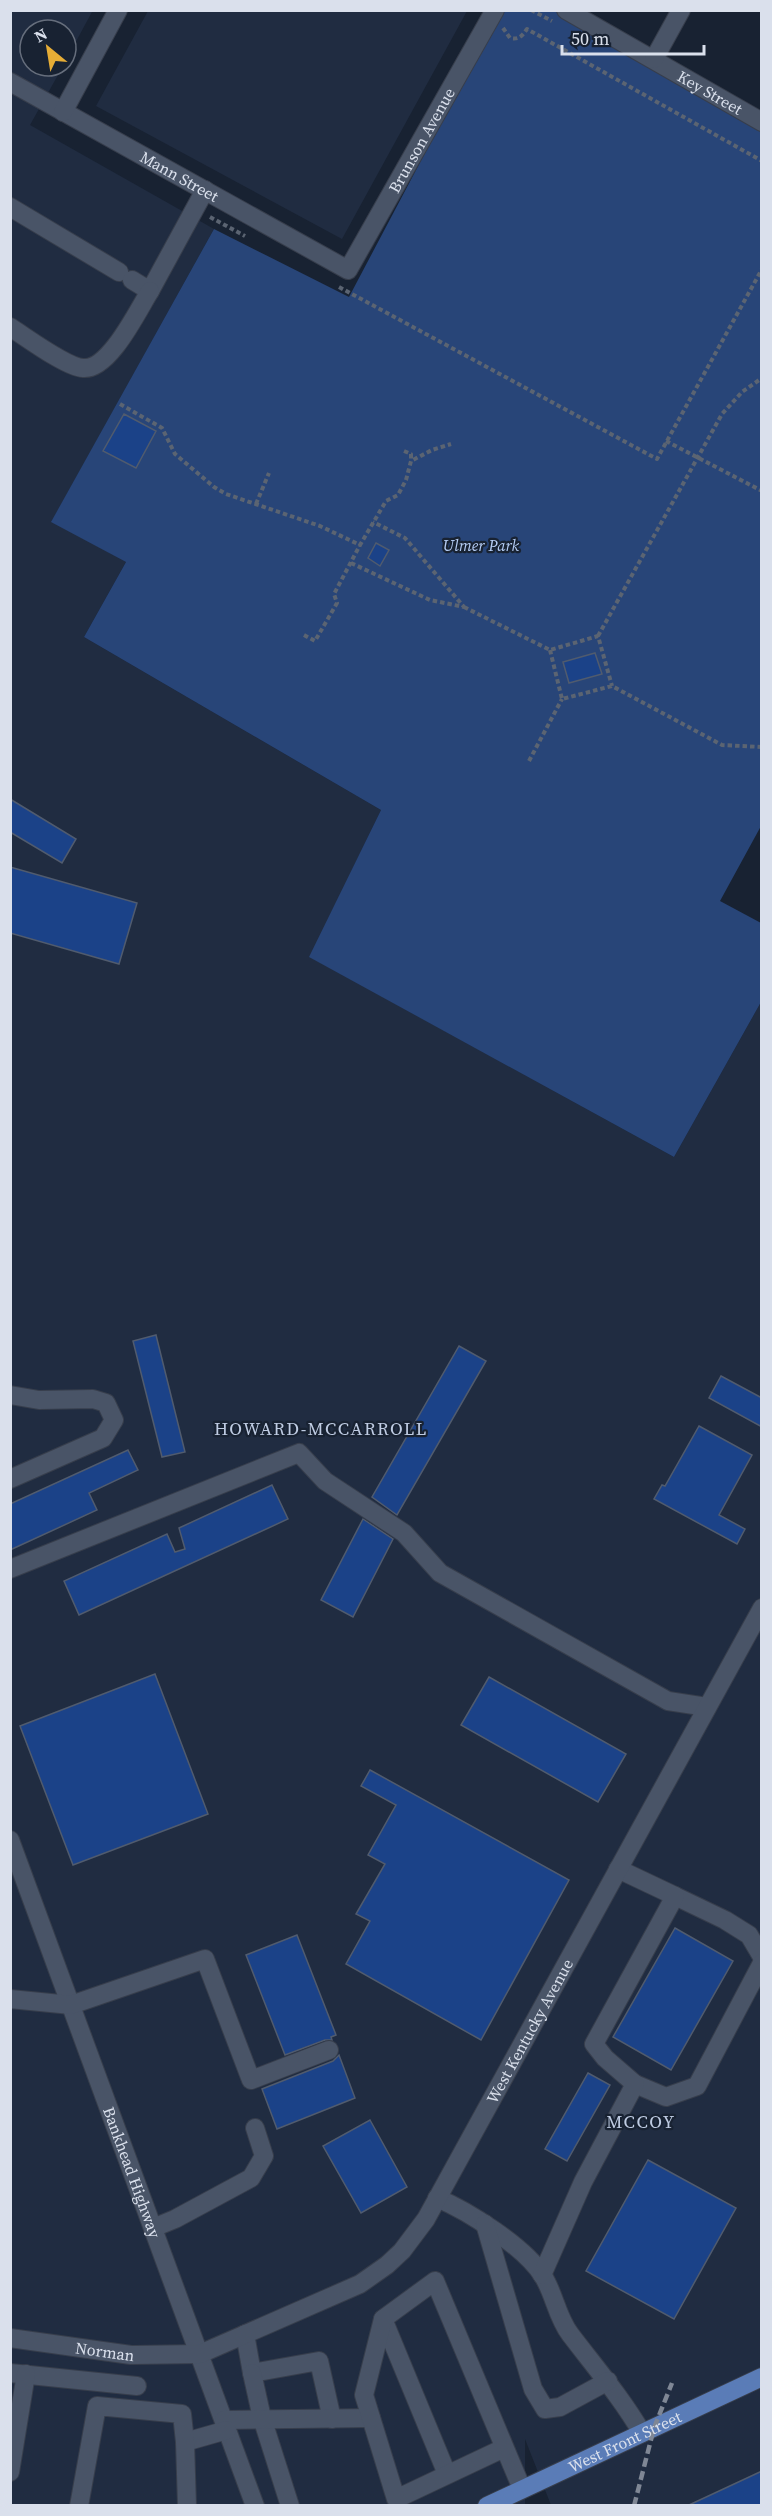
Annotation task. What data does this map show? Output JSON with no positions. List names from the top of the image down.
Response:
{
  "streets": {
    "main road": ["West Front Street"],
    "street": [
      "Key Street",
      "Brunson Avenue",
      "Mann Street",
      "West Kentucky Avenue",
      "Bankhead Highway",
      "Norman"
    ]
  },
  "crossings": [
    ["Brunson Avenue", "Mann Street"],
    ["West Kentucky Avenue", "Bankhead Highway"],
    ["West Kentucky Avenue", "Norman"],
    ["Bankhead Highway", "Norman"]
  ],
  "districts": ["HOWARD-MCCARROLL", "MCCOY"],
  "parks": ["Ulmer Park"],
  "scale_bar": "50 m",
  "north": "top left"
}
